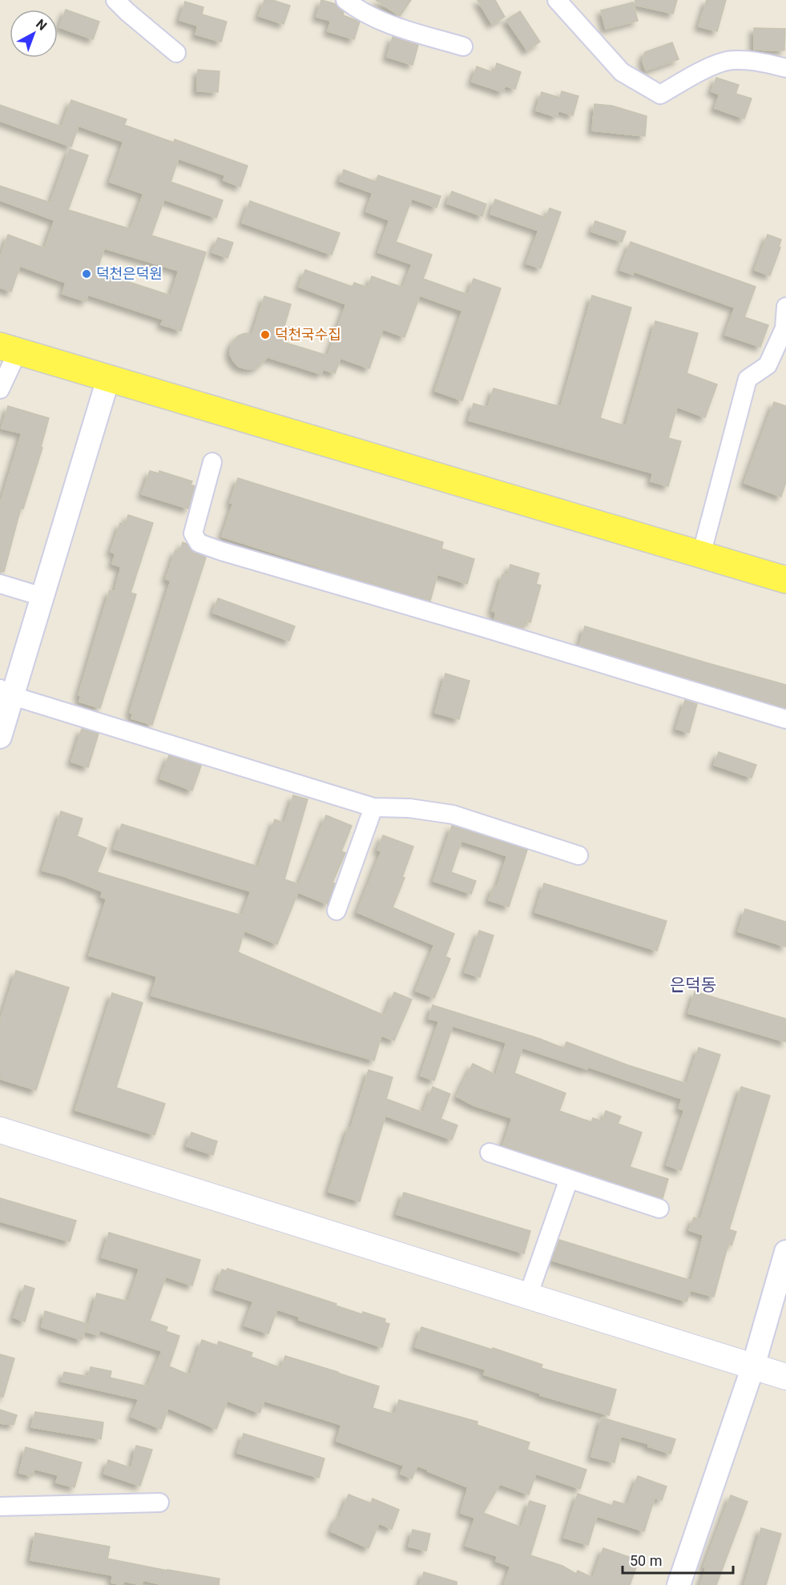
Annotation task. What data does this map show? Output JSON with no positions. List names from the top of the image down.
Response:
{
  "districts": ["은덕동"],
  "places": ["덕천은덕원", "덕천국수집"],
  "scale_bar": "50 m",
  "north": "top right"
}
